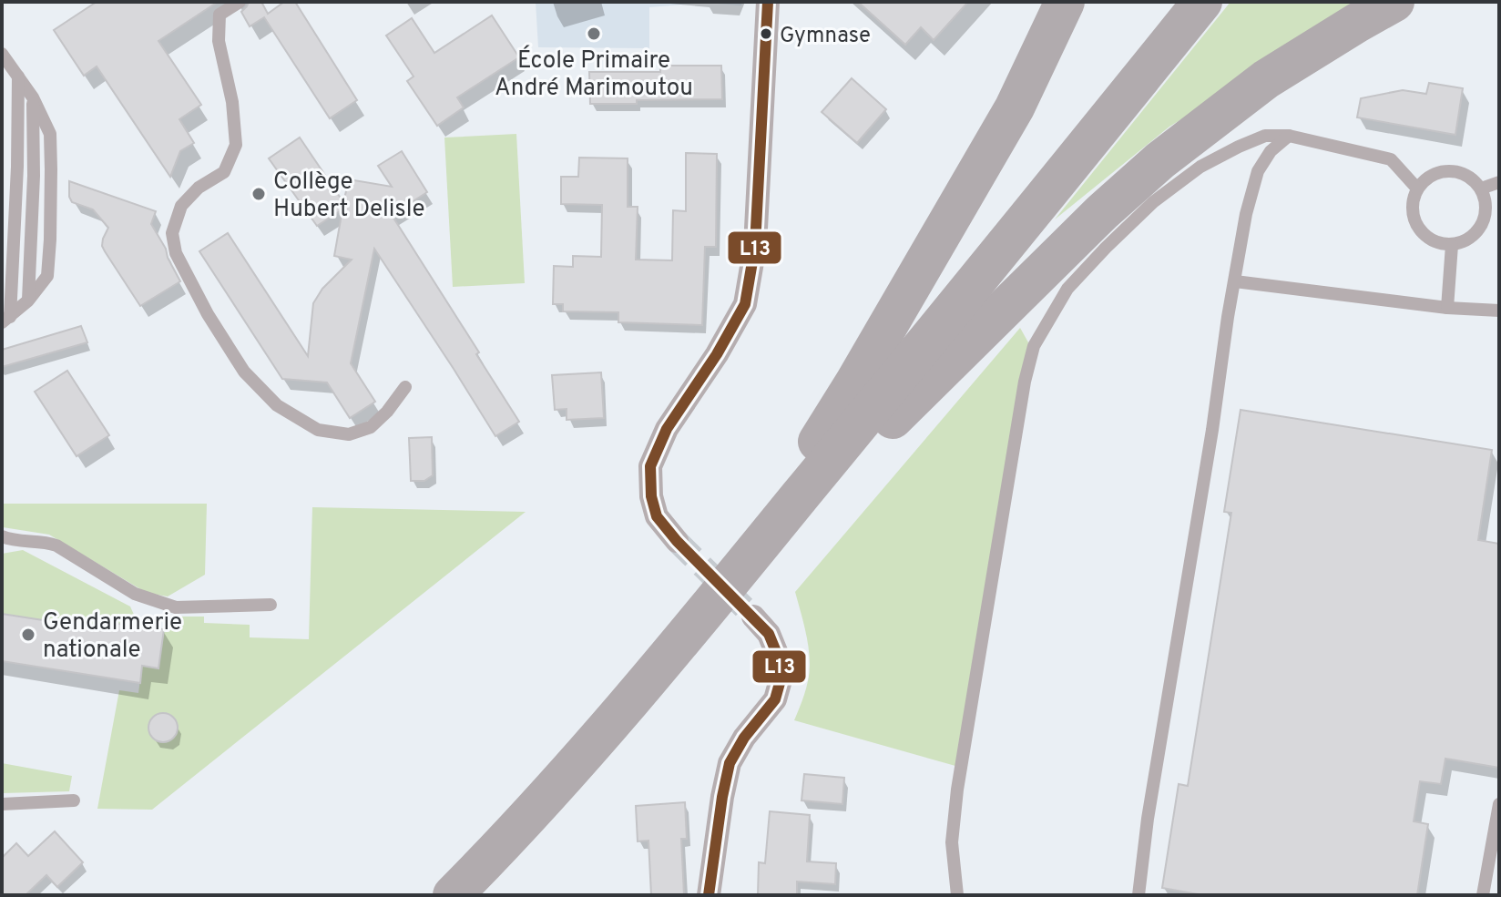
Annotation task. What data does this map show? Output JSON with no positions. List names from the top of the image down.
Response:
{
  "places": [
    "École Primaire André Marimoutou",
    "Gymnase",
    "Collège Hubert Delisle",
    "Gendarmerie nationale"
  ],
  "lines": ["transit line L13"]
}
